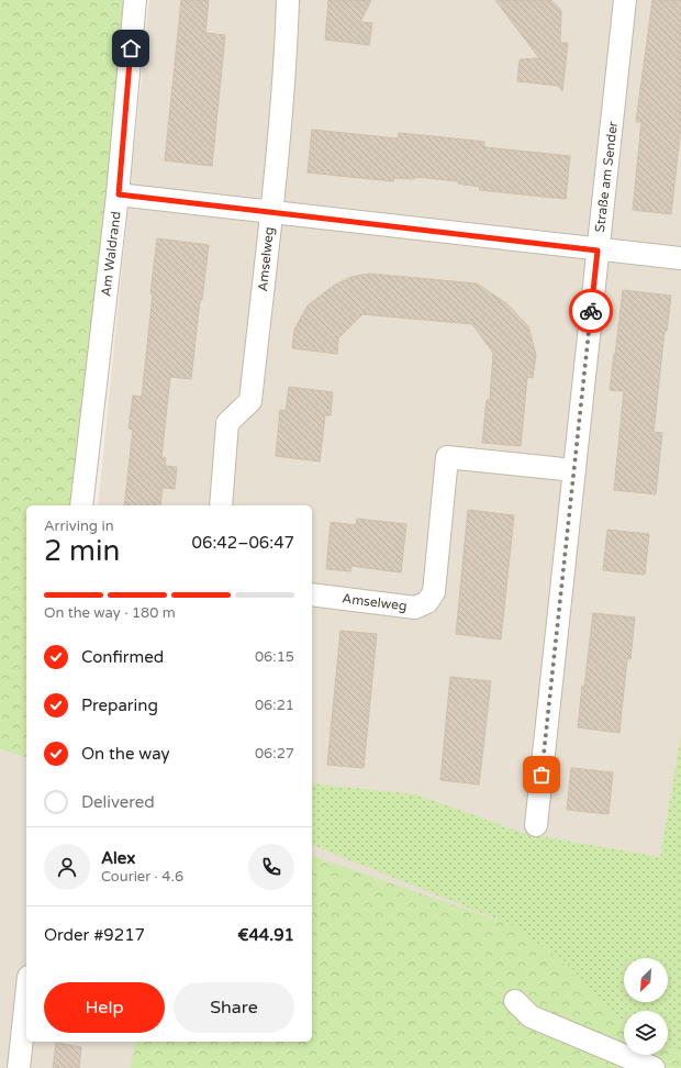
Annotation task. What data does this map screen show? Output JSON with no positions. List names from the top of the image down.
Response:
{
  "streets": {
    "street": ["Straße am Sender", "Am Waldrand", "Amselweg"]
  },
  "crossings": [
    ["Straße am Sender", "Amselweg"]
  ],
  "north": "bottom left",
  "page": {
    "heading": ["2 min", "Arriving in", "06:42–06:47"],
    "panel": [
      "Alex",
      "Courier · 4.6",
      "Order #9217",
      "€44.91"
    ],
    "bar": "On the way · 180 m",
    "list": [
      ["Confirmed", "06:15"],
      ["Preparing", "06:21"],
      ["On the way", "06:27"],
      "Delivered"
    ],
    "buttons": ["Help", "Share"]
  }
}
